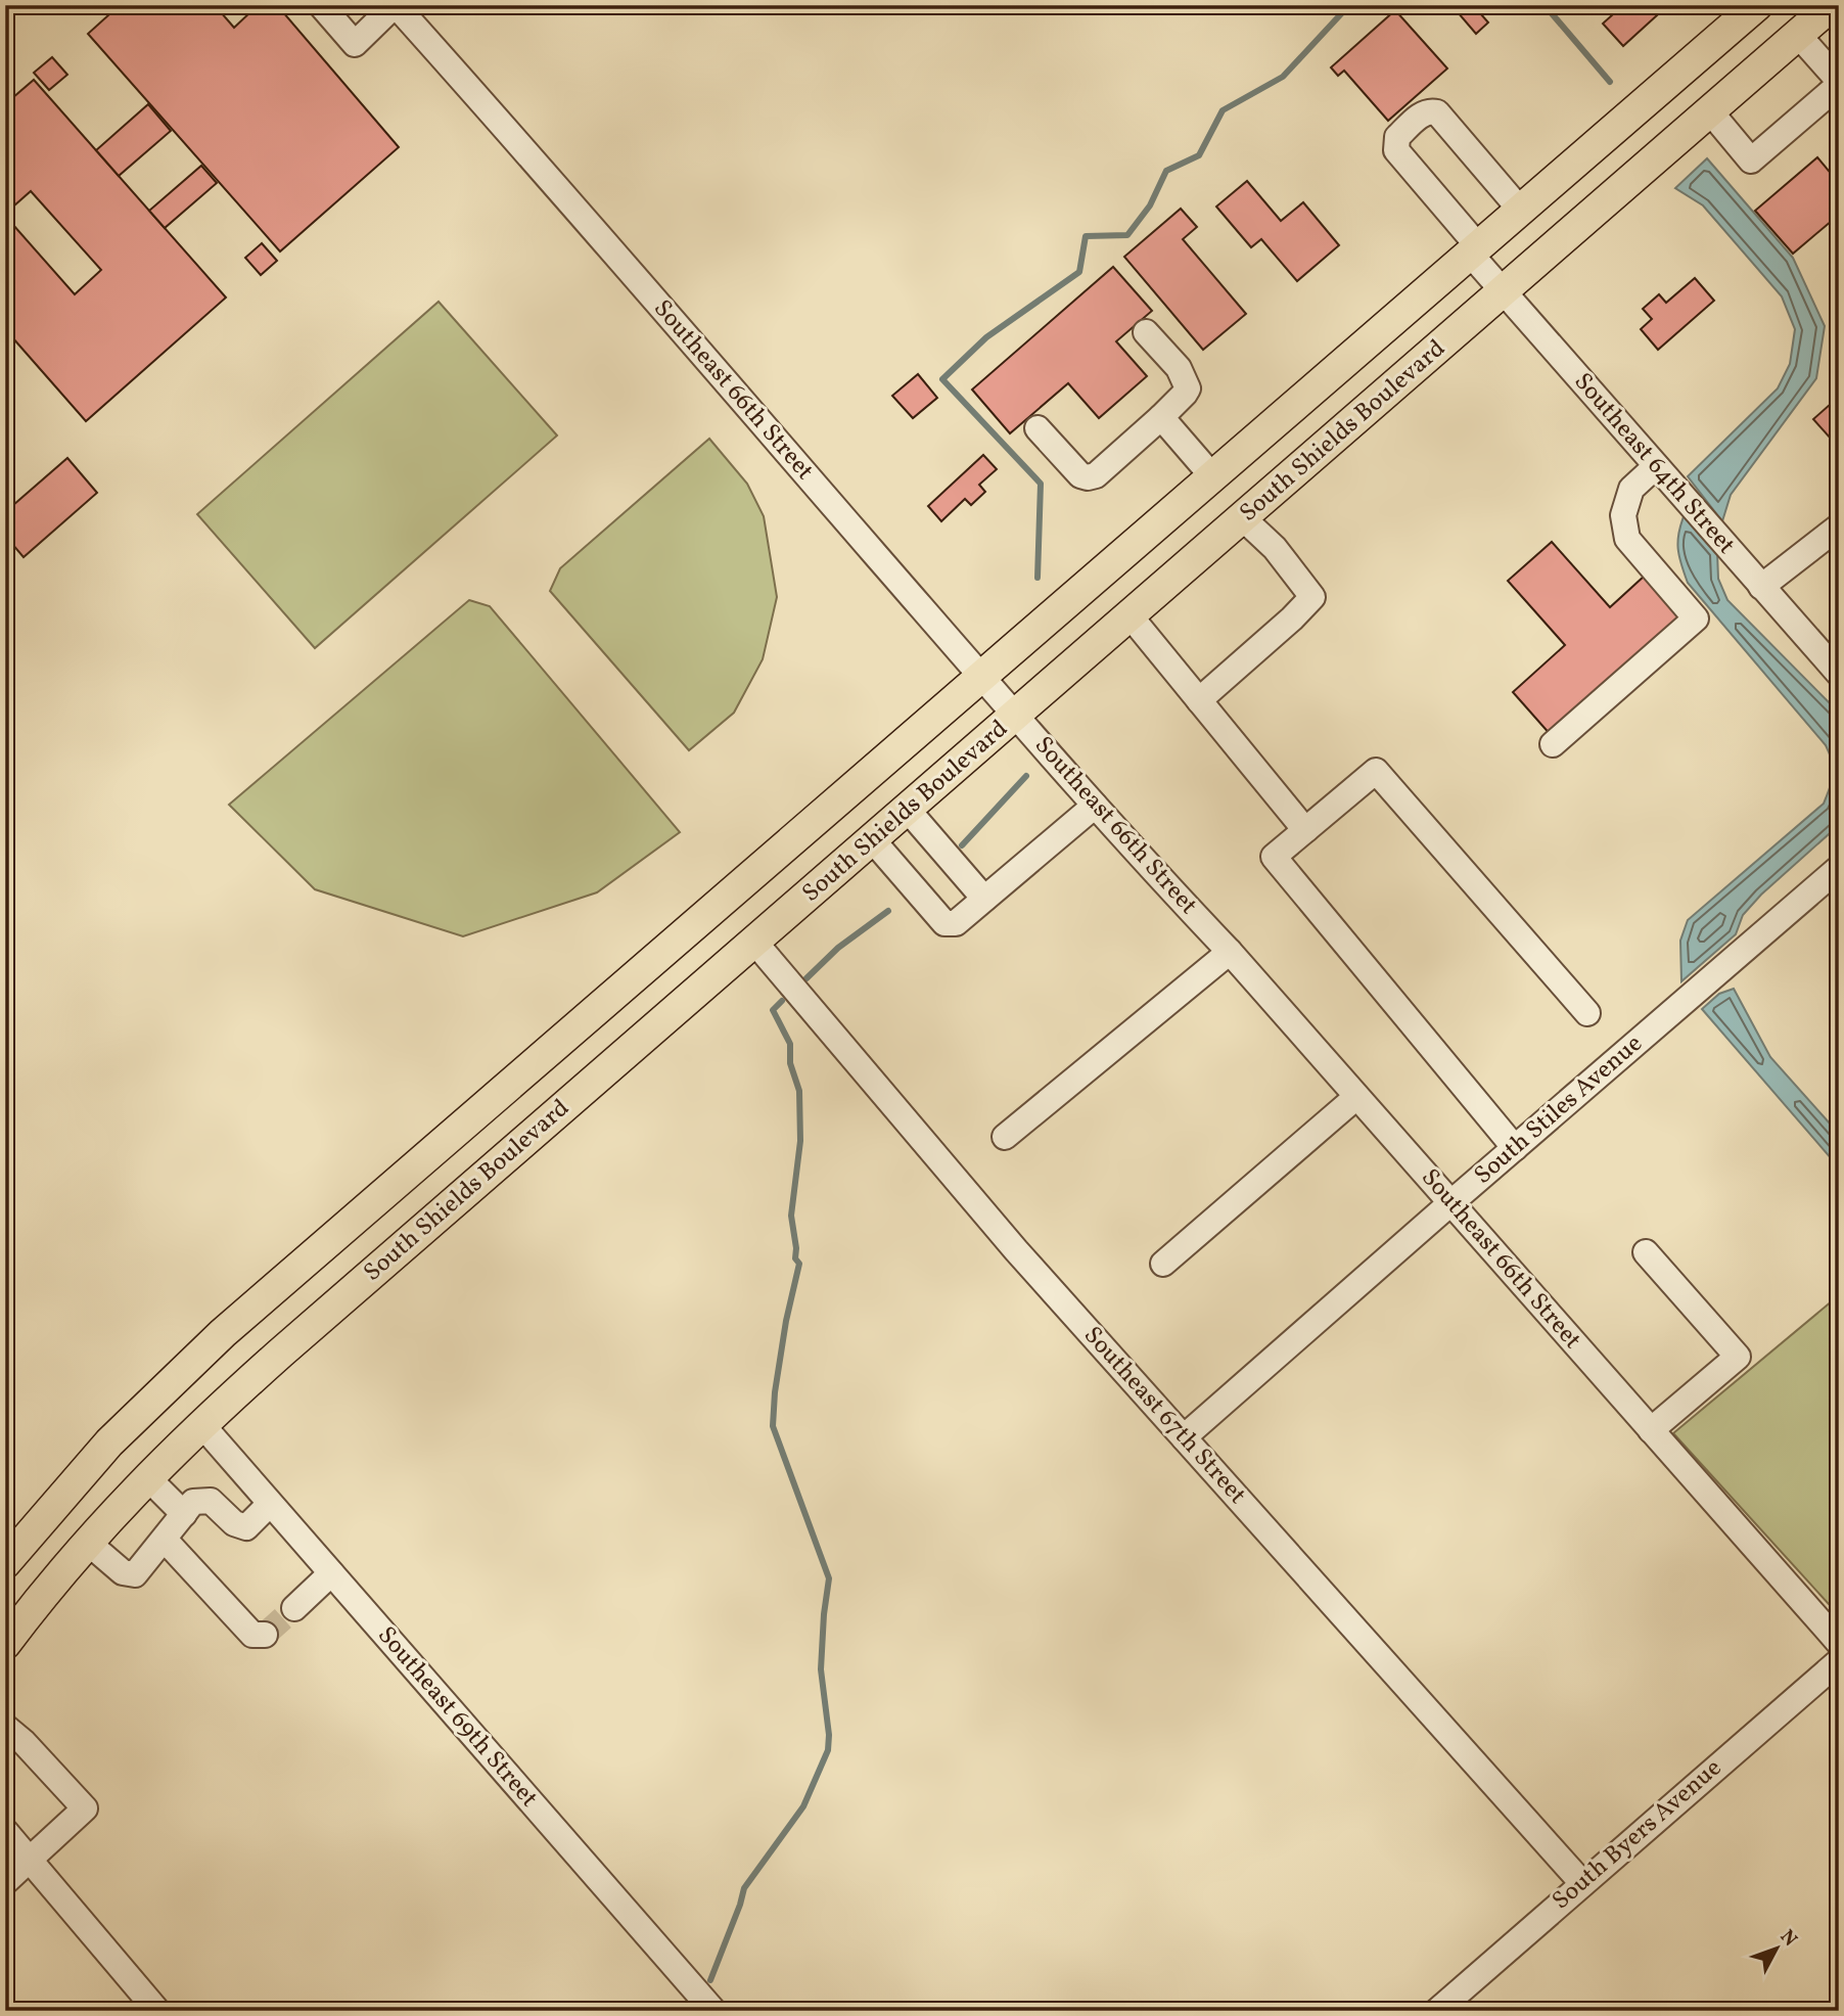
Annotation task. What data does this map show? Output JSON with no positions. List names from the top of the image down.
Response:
{
  "streets": {
    "main road": ["South Shields Boulevard"],
    "street": [
      "Southeast 66th Street",
      "Southeast 64th Street",
      "South Stiles Avenue",
      "Southeast 67th Street",
      "Southeast 69th Street",
      "South Byers Avenue"
    ]
  },
  "crossings": [
    ["Southeast 66th Street", "South Shields Boulevard"],
    ["Southeast 66th Street", "South Stiles Avenue"],
    ["South Shields Boulevard", "Southeast 64th Street"],
    ["South Shields Boulevard", "Southeast 67th Street"],
    ["South Shields Boulevard", "Southeast 69th Street"],
    ["South Stiles Avenue", "Southeast 67th Street"],
    ["Southeast 67th Street", "South Byers Avenue"]
  ],
  "north": "top right"
}
